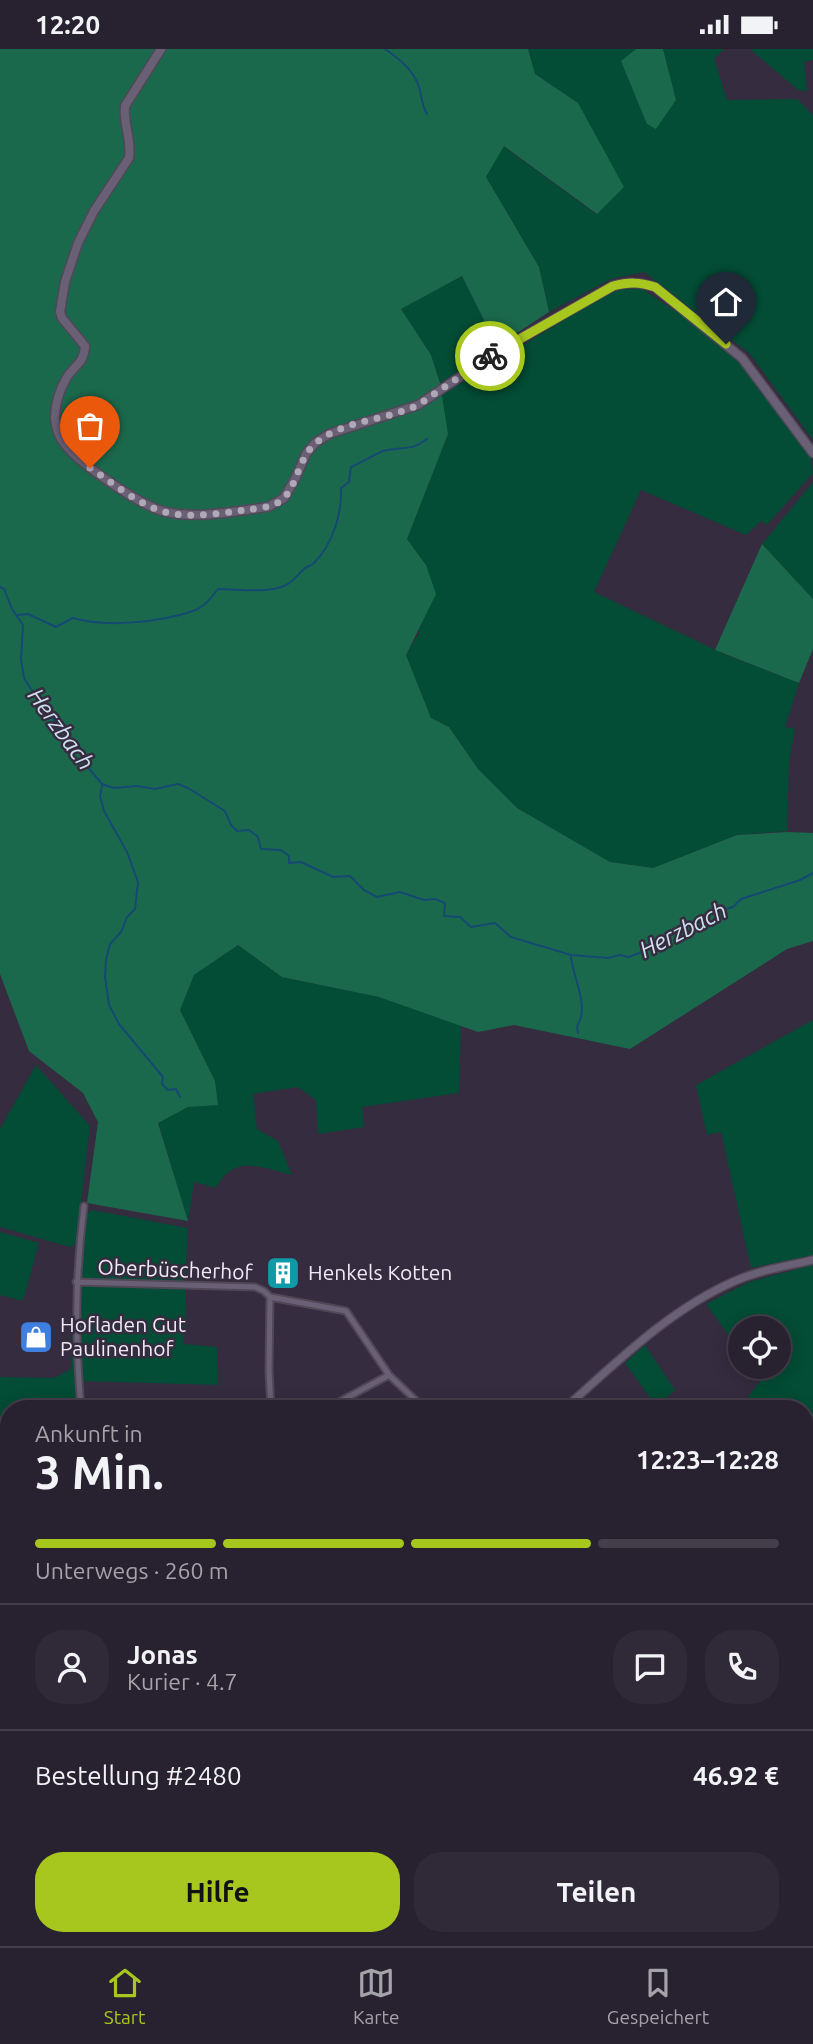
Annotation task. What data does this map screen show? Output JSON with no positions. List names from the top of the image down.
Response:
{
  "streets": {
    "street": ["Oberbüscherhof"]
  },
  "water": ["Herzbach"],
  "places": {
    "building": ["Henkels Kotten"],
    "shop": ["Hofladen Gut Paulinenhof"]
  },
  "page": {
    "status": "12:20",
    "heading": ["3 Min.", "Ankunft in", "12:23–12:28"],
    "panel": [
      "Jonas",
      "Kurier · 4.7",
      "Bestellung #2480",
      "46.92 €"
    ],
    "bar": "Unterwegs · 260 m",
    "buttons": ["Hilfe", "Teilen"],
    "tabs": ["Start", "Karte", "Gespeichert"]
  }
}
